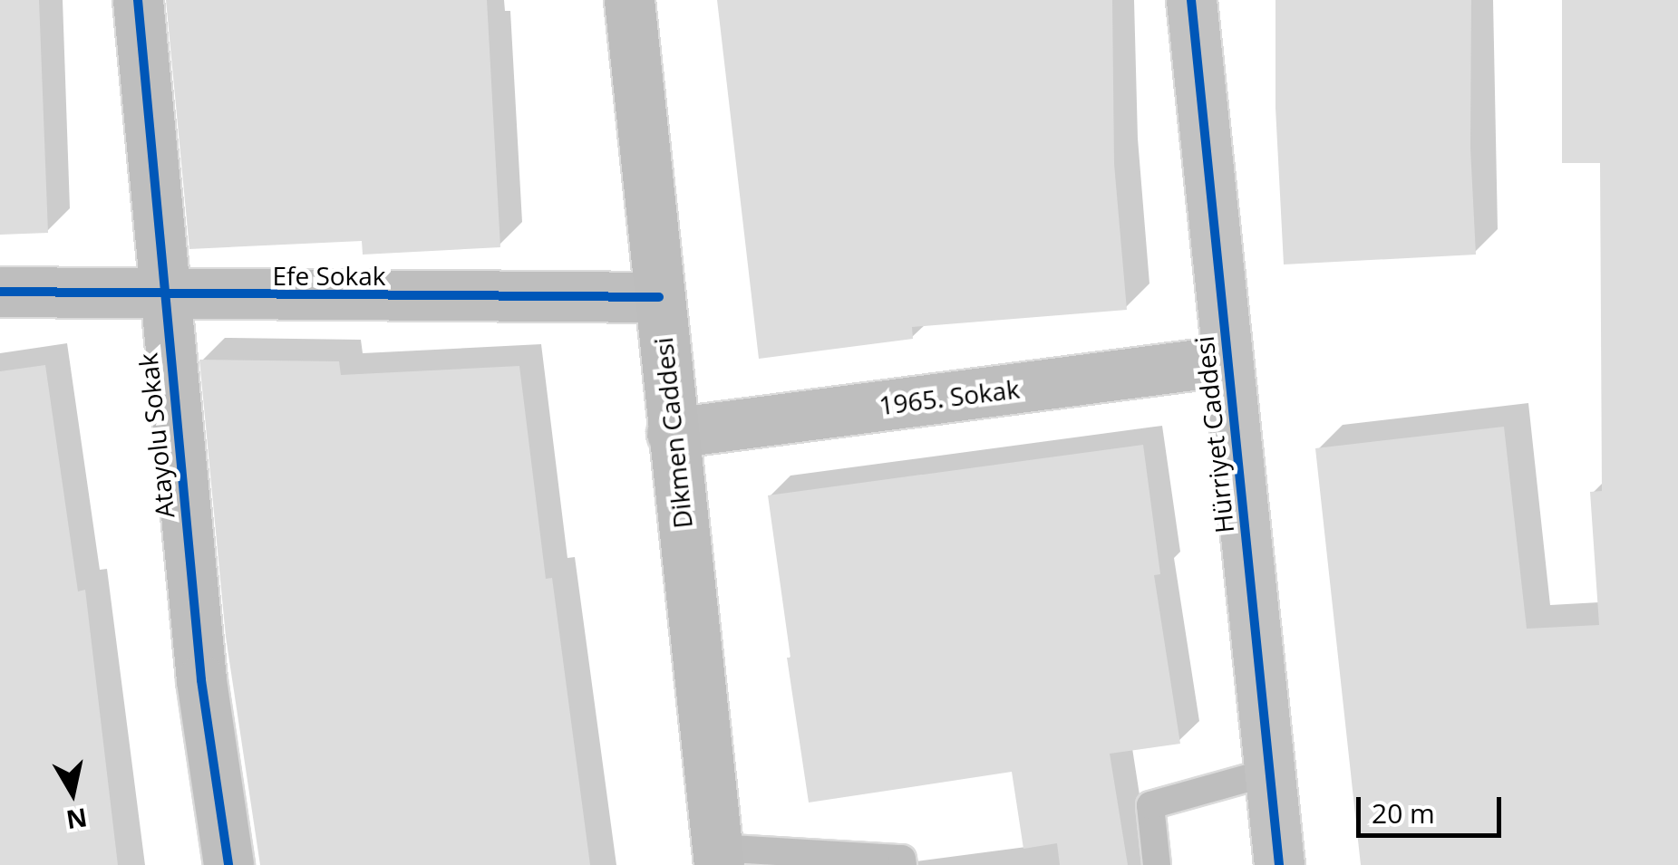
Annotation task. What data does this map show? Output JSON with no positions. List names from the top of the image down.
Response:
{
  "streets": {
    "main road": ["Dikmen Caddesi"],
    "street": [
      "Efe Sokak",
      "1965. Sokak",
      "Hürriyet Caddesi",
      "Atayolu Sokak"
    ]
  },
  "crossings": [
    ["Efe Sokak", "Dikmen Caddesi"],
    ["Efe Sokak", "Atayolu Sokak"],
    ["1965. Sokak", "Dikmen Caddesi"],
    ["1965. Sokak", "Hürriyet Caddesi"]
  ],
  "scale_bar": "20 m",
  "north": "bottom"
}
